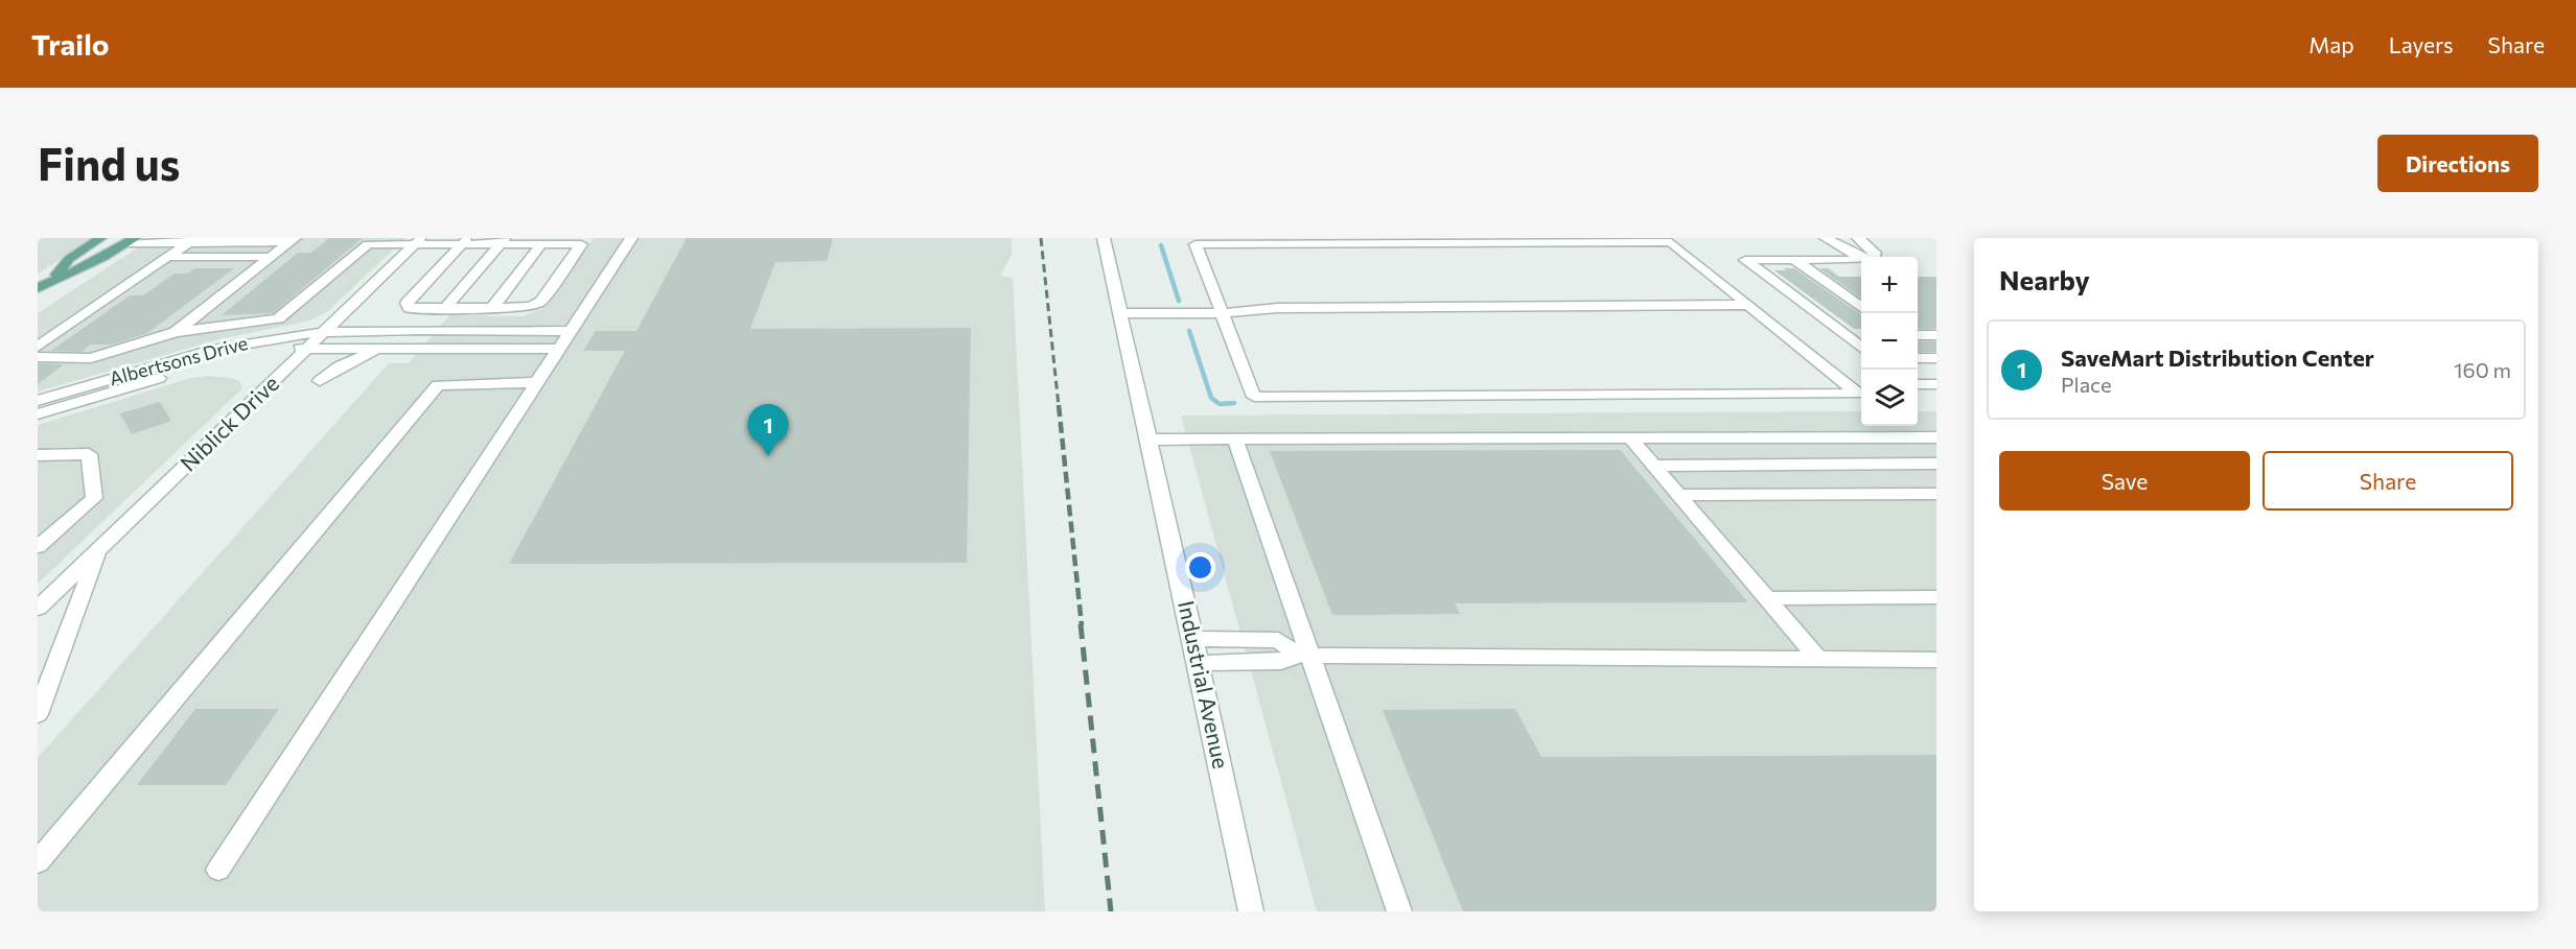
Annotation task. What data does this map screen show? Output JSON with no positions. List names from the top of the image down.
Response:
{
  "streets": {
    "street": ["Albertsons Drive", "Niblick Drive", "Industrial Avenue"]
  },
  "crossings": [
    ["Albertsons Drive", "Niblick Drive"]
  ],
  "page": {
    "header": "Trailo",
    "nav": ["Map", "Layers", "Share"],
    "buttons": [
      "Directions",
      ["Save", "Share"]
    ],
    "title": "Find us",
    "heading": "Nearby",
    "map_buttons": ["+", "−"],
    "list": [
      {
        "mark": "1",
        "name": "SaveMart Distribution Center",
        "note": "Place",
        "value": "160 m"
      }
    ],
    "pins": "1"
  }
}
